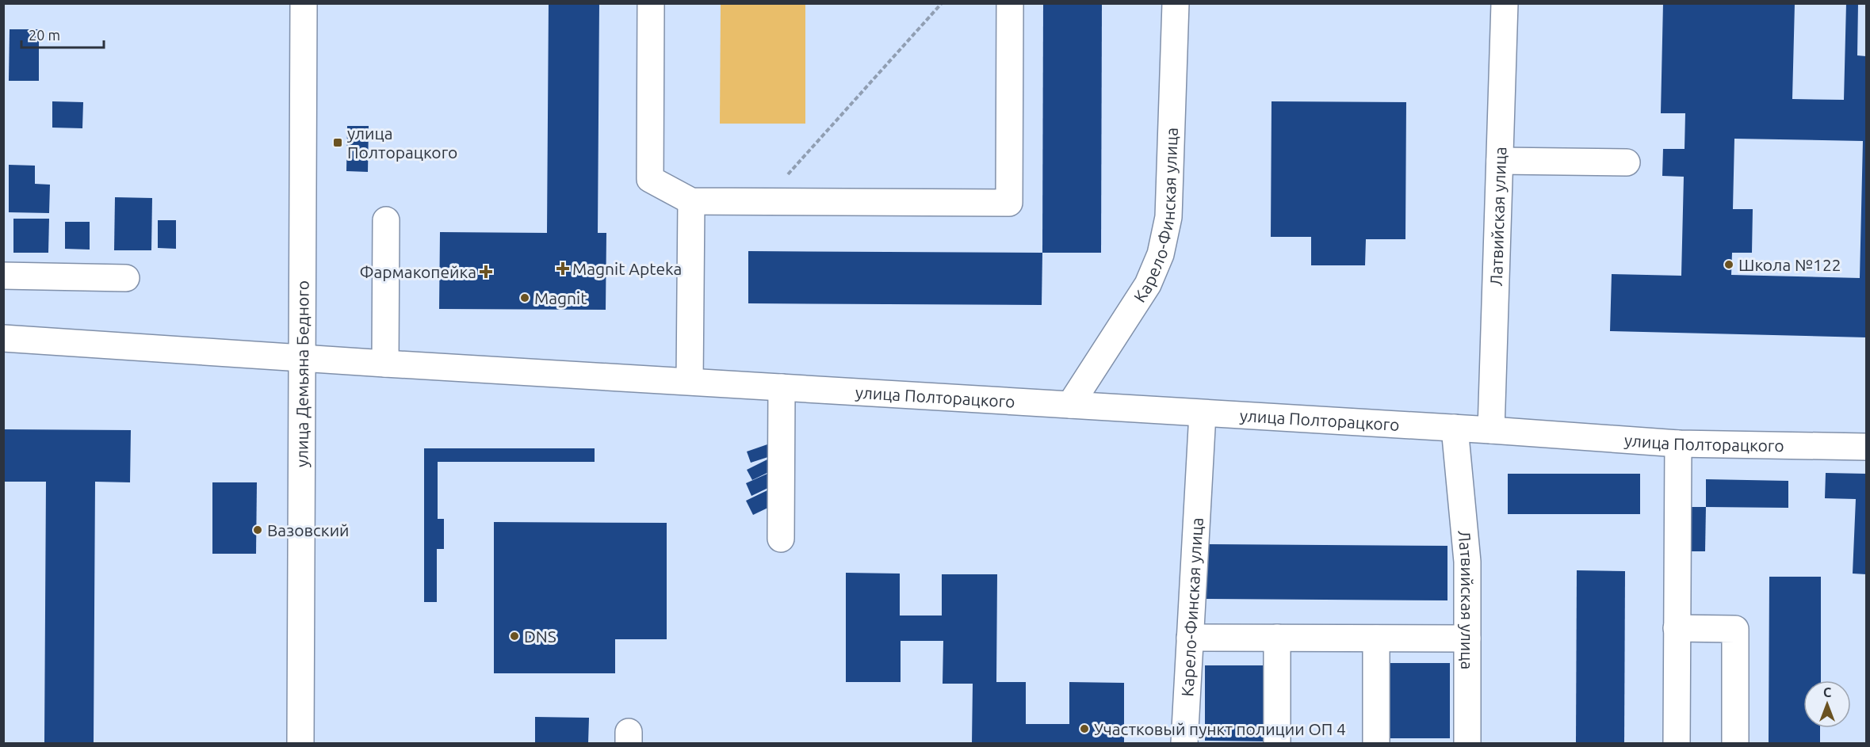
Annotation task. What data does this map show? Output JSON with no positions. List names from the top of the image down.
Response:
{
  "streets": {
    "street": [
      "Карело-Финская улица",
      "Латвийская улица",
      "улица Демьяна Бедного",
      "улица Полторацкого"
    ]
  },
  "crossings": [
    ["Карело-Финская улица", "улица Полторацкого"],
    ["Латвийская улица", "улица Полторацкого"],
    ["улица Демьяна Бедного", "улица Полторацкого"]
  ],
  "places": {
    "transit": ["улица Полторацкого"],
    "other": [
      "Школа №122",
      "Magnit",
      "Вазовский",
      "DNS",
      "Участковый пункт полиции ОП 4"
    ],
    "health": ["Magnit Apteka", "Фармакопейка"]
  },
  "scale_bar": "20 m",
  "north": "top"
}
